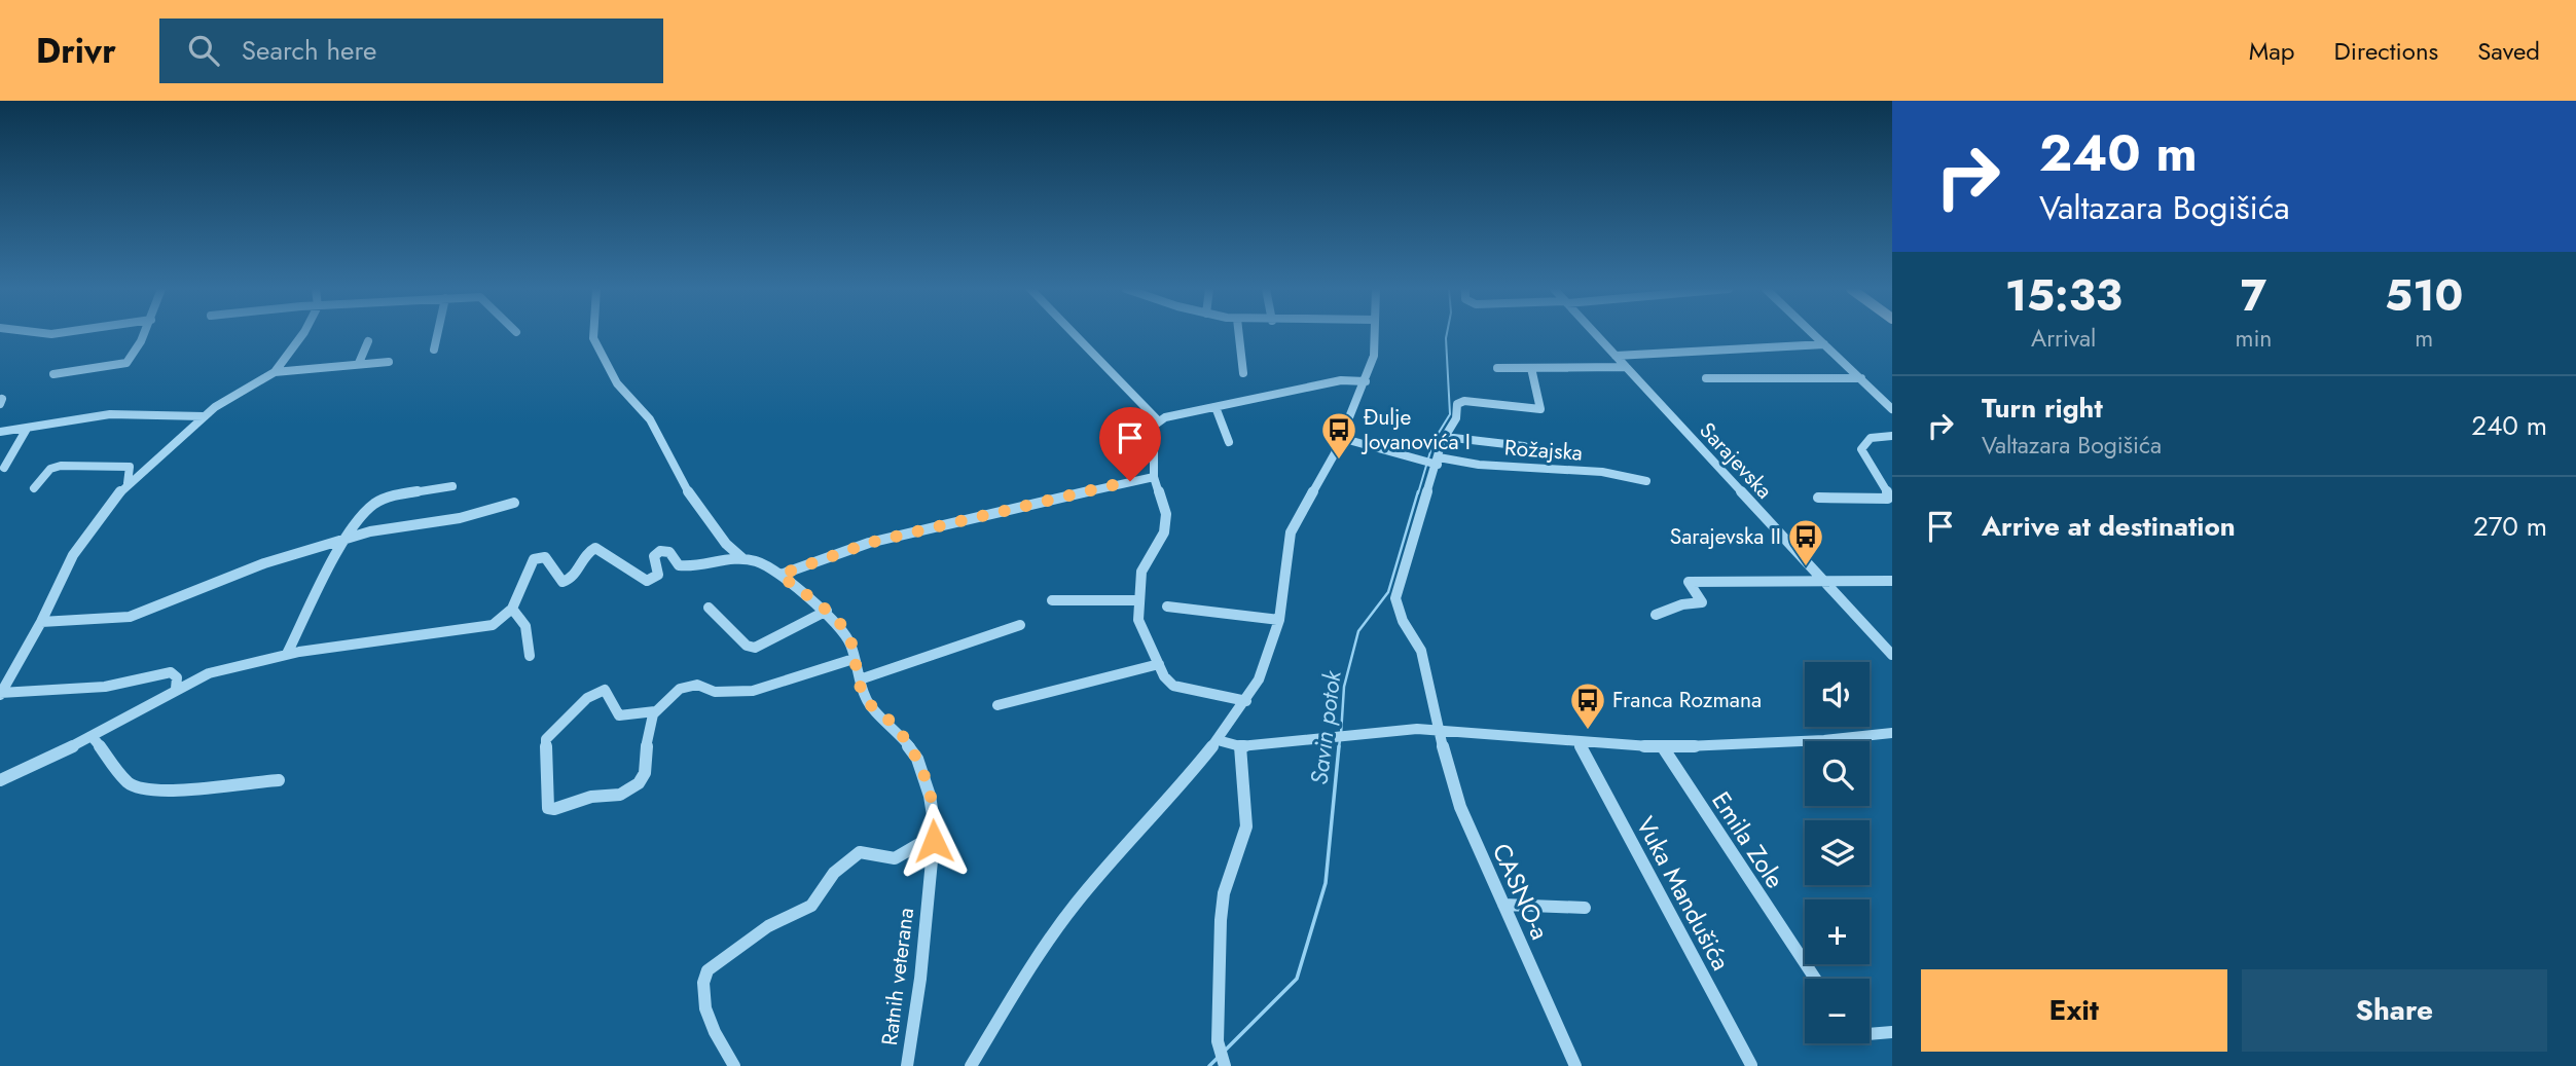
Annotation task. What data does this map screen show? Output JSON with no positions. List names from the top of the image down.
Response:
{
  "streets": {
    "street": [
      "Rožajska",
      "Sarajevska",
      "Emila Zole",
      "CASNO-a",
      "Vuka Mandušića",
      "Ratnih veterana"
    ]
  },
  "crossings": [
    ["Rožajska", "CASNO-a"]
  ],
  "water": ["Savin potok"],
  "places": {
    "bus stop": ["Đulje Jovanovića I", "Sarajevska II", "Franca Rozmana"]
  },
  "page": {
    "header": "Drivr",
    "search": "Search here",
    "nav": ["Map", "Directions", "Saved"],
    "turn": ["240 m", "Valtazara Bogišića"],
    "eta": [
      "15:33",
      "Arrival",
      "7",
      "min",
      "510",
      "m"
    ],
    "list": [
      {
        "name": "Turn right",
        "note": "Valtazara Bogišića",
        "value": "240 m"
      },
      {
        "name": "Arrive at destination",
        "value": "270 m"
      }
    ],
    "map_buttons": ["+", "−"],
    "buttons": ["Exit", "Share"]
  }
}
